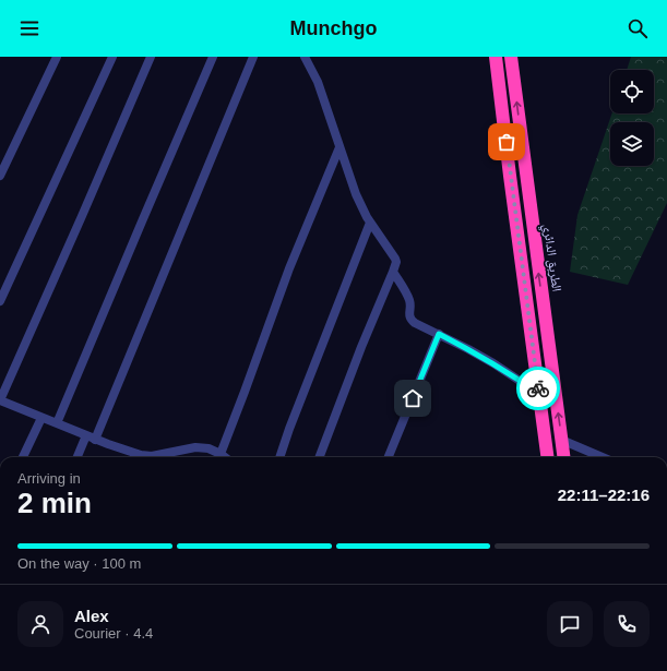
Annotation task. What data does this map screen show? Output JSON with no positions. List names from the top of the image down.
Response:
{
  "streets": {
    "highway": ["الطريق الدائري"]
  },
  "page": {
    "header": "Munchgo",
    "heading": ["2 min", "Arriving in", "22:11–22:16"],
    "panel": ["Alex", "Courier · 4.4"],
    "bar": "On the way · 100 m"
  }
}
